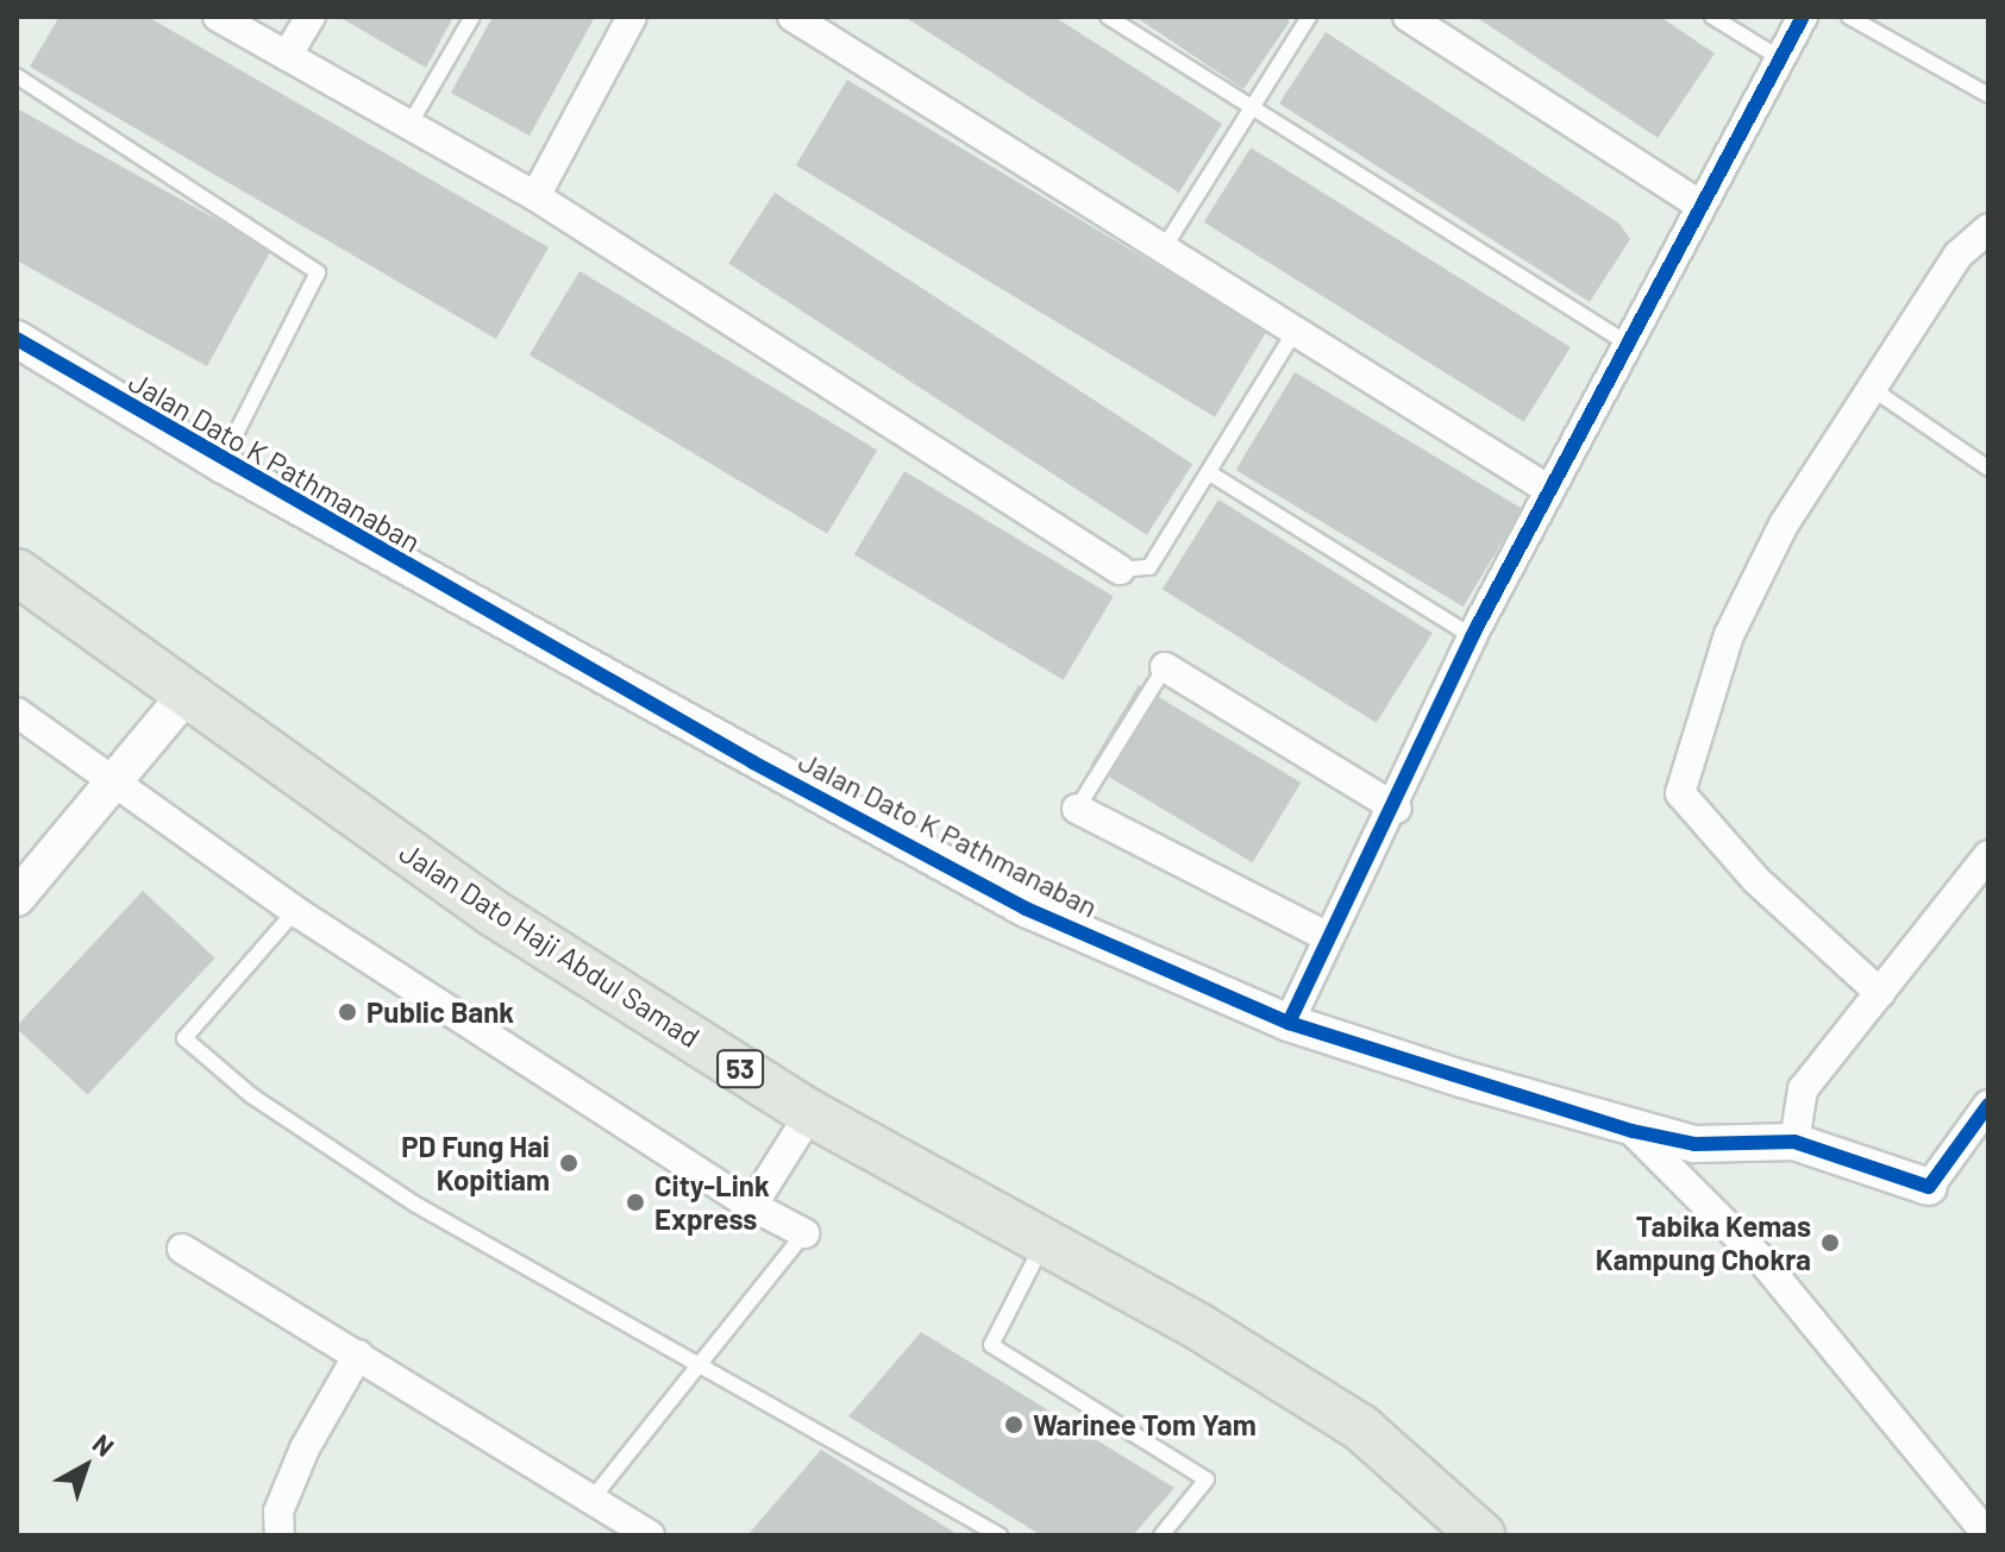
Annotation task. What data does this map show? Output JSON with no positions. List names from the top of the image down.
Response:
{
  "streets": {
    "main road": ["Jalan Dato Haji Abdul Samad", "53"],
    "street": ["Jalan Dato K Pathmanaban"]
  },
  "places": [
    "Public Bank",
    "PD Fung Hai Kopitiam",
    "City-Link Express",
    "Tabika Kemas Kampung Chokra",
    "Warinee Tom Yam"
  ],
  "north": "top right"
}
